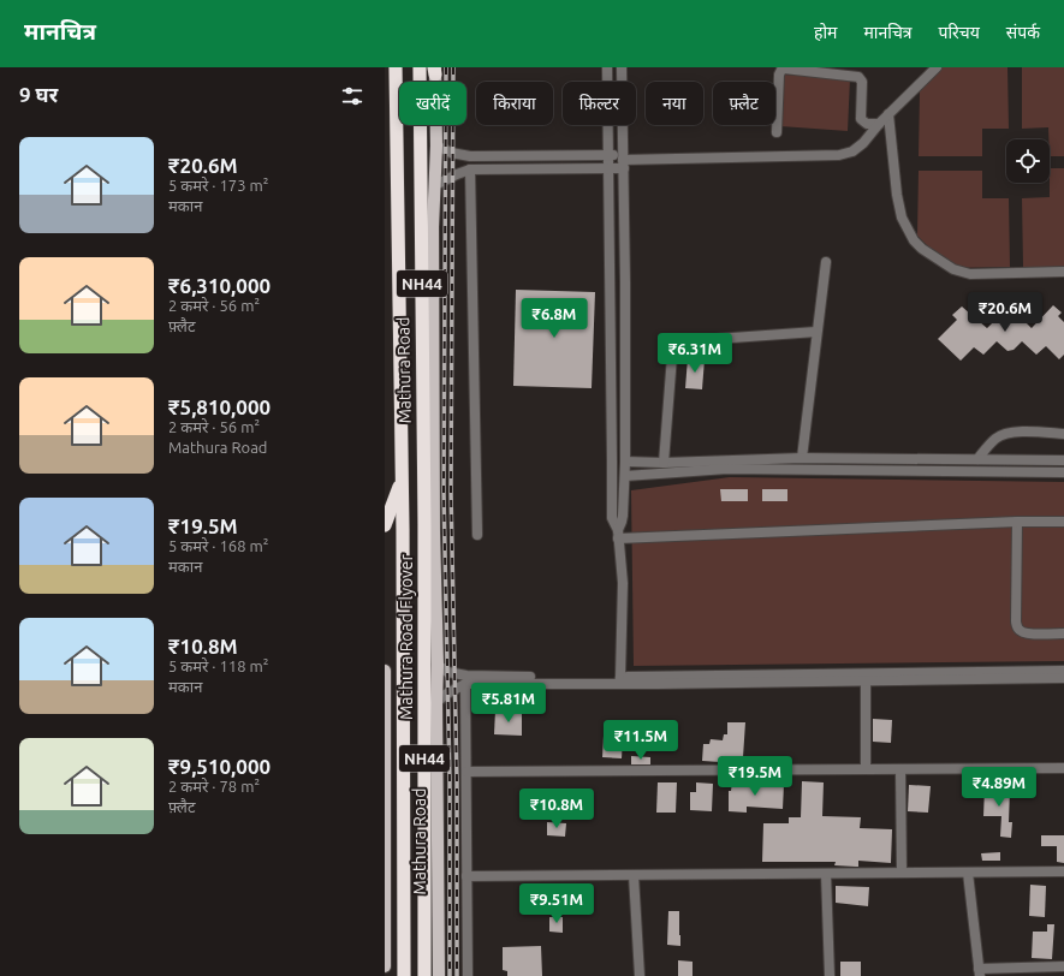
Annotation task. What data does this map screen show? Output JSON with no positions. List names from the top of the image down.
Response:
{
  "streets": {
    "highway": ["NH44", "Mathura Road", "Mathura Road Flyover"]
  },
  "crossings": [
    ["Mathura Road", "Mathura Road Flyover"]
  ],
  "page": {
    "header": "मानचित्र",
    "nav": [
      "होम",
      "मानचित्र",
      "परिचय",
      "संपर्क"
    ],
    "heading": "9 घर",
    "chip": [
      "खरीदें",
      "किराया",
      "फ़िल्टर",
      "नया",
      "फ़्लैट"
    ],
    "list": [
      {
        "name": "₹20.6M",
        "note": "5 कमरे · 173 m² · मकान"
      },
      {
        "name": "₹6,310,000",
        "note": "2 कमरे · 56 m² · फ़्लैट"
      },
      {
        "name": "₹5,810,000",
        "note": "2 कमरे · 56 m² · Mathura Road"
      },
      {
        "name": "₹19.5M",
        "note": "5 कमरे · 168 m² · मकान"
      },
      {
        "name": "₹10.8M",
        "note": "5 कमरे · 118 m² · मकान"
      },
      {
        "name": "₹9,510,000",
        "note": "2 कमरे · 78 m² · फ़्लैट"
      }
    ],
    "price": [
      "₹20.6M",
      "₹6.8M",
      "₹6.31M",
      "₹5.81M",
      "₹11.5M",
      "₹19.5M",
      "₹4.89M",
      "₹10.8M",
      "₹9.51M"
    ]
  }
}
